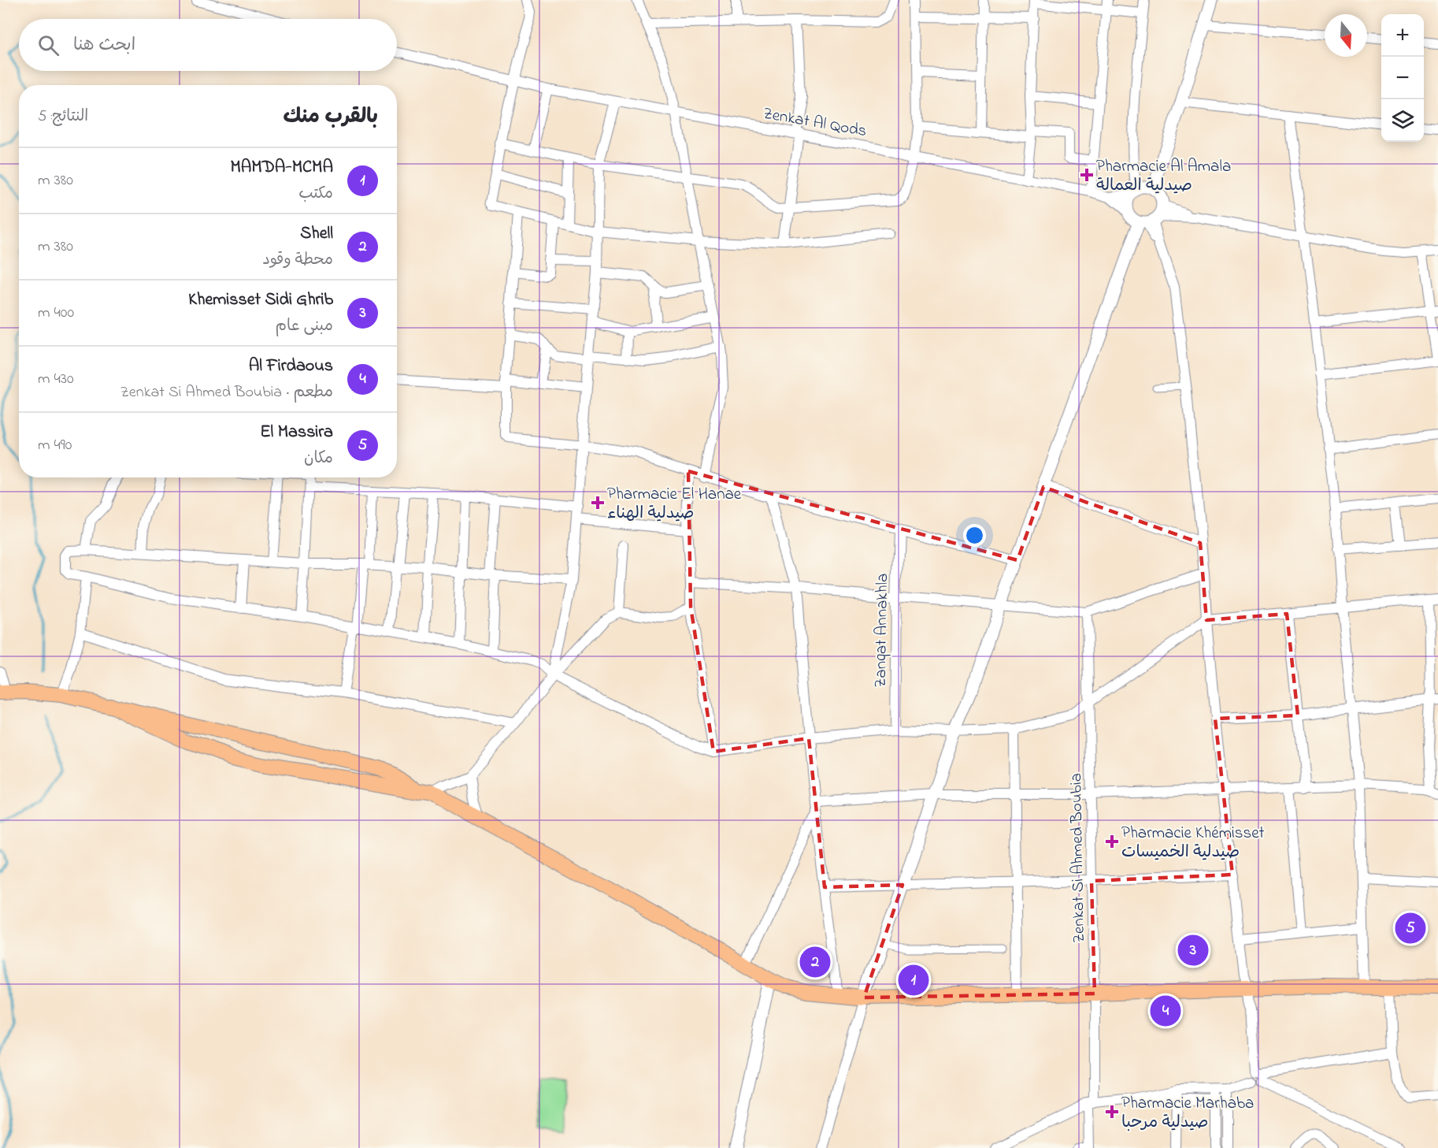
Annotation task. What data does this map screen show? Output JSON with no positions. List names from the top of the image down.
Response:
{
  "streets": {
    "street": ["Zenkat Al Qods", "Zanqat Annakhla", "Zenkat Si Ahmed Boubia"]
  },
  "places": {
    "health": [
      "Pharmacie Al Amala صيدلية العمالة",
      "Pharmacie El Hanae صيدلية الهناء",
      "Pharmacie Khémisset صيدلية الخميسات",
      "Pharmacie Marhaba صيدلية مرحبا"
    ]
  },
  "north": "bottom",
  "page": {
    "map_buttons": ["+", "−"],
    "search": "ابحث هنا",
    "heading": ["بالقرب منك", "النتائج: 5"],
    "list": [
      {
        "mark": "1",
        "name": "MAMDA-MCMA",
        "note": "مكتب",
        "value": "380 m"
      },
      {
        "mark": "2",
        "name": "Shell",
        "note": "محطة وقود",
        "value": "380 m"
      },
      {
        "mark": "3",
        "name": "Khemisset Sidi Ghrib",
        "note": "مبنى عام",
        "value": "400 m"
      },
      {
        "mark": "4",
        "name": "Al Firdaous",
        "note": "مطعم · Zenkat Si Ahmed Boubia",
        "value": "430 m"
      },
      {
        "mark": "5",
        "name": "El Massira",
        "note": "مكان",
        "value": "490 m"
      }
    ],
    "pins": [
      "5",
      "3",
      "2",
      "1",
      "4"
    ]
  }
}
